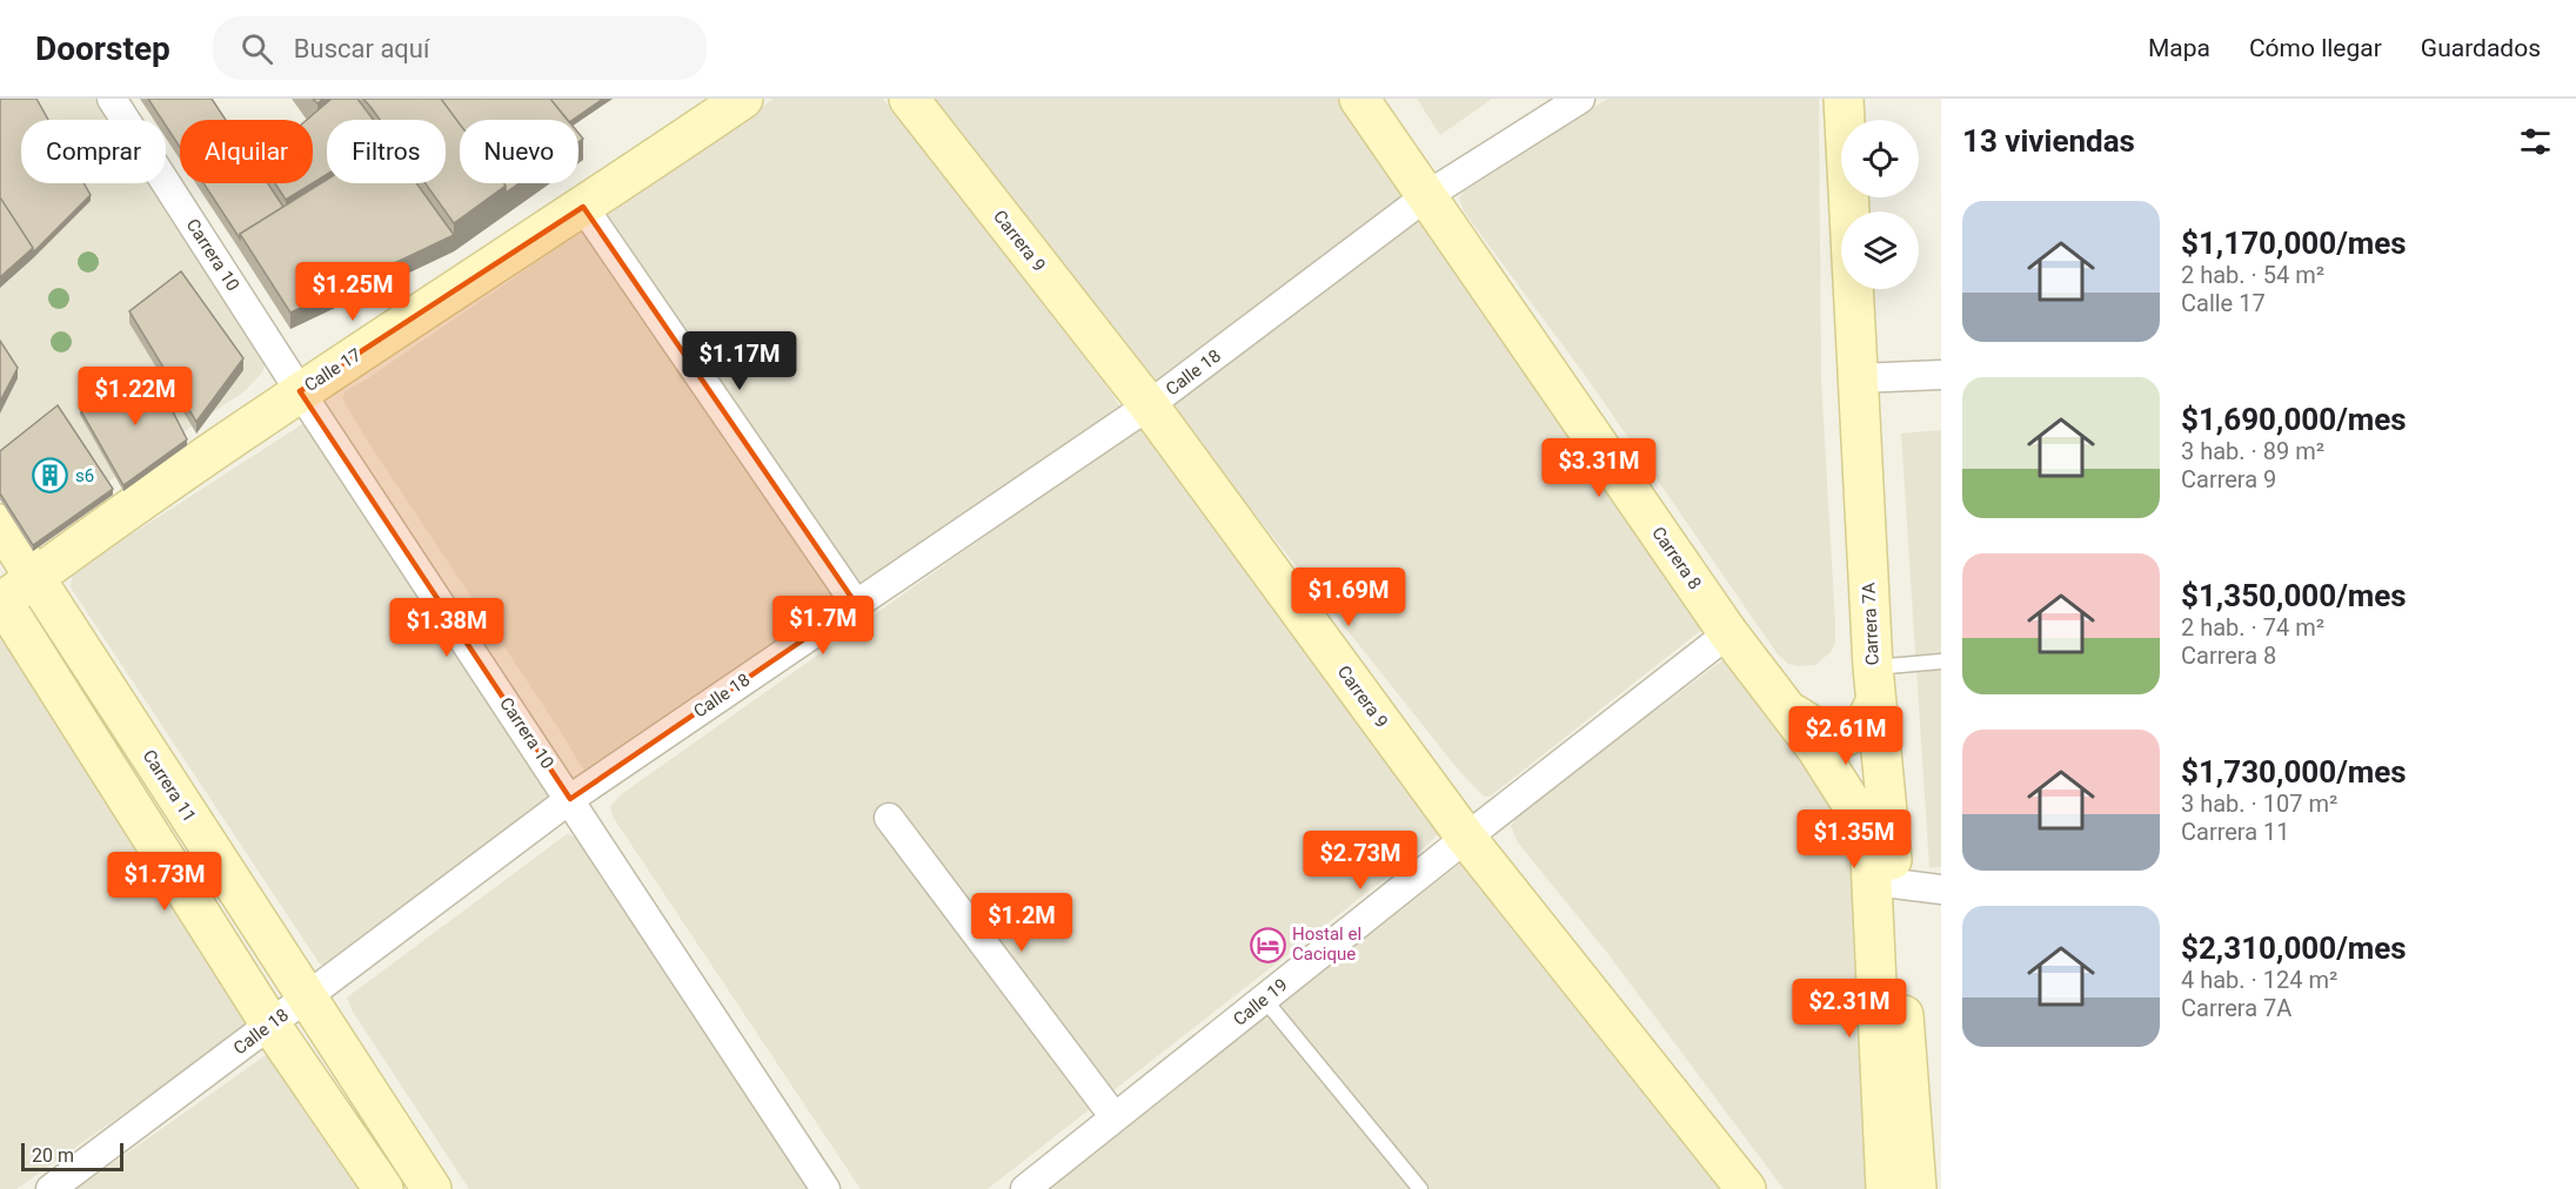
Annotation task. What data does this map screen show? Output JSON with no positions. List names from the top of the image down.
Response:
{
  "streets": {
    "street": [
      "Carrera 9",
      "Carrera 10",
      "Calle 17",
      "Calle 18",
      "Carrera 8",
      "Carrera 7A",
      "Carrera 11",
      "Calle 19"
    ]
  },
  "crossings": [
    ["Carrera 9", "Calle 18"],
    ["Carrera 9", "Calle 19"],
    ["Carrera 10", "Calle 17"],
    ["Carrera 10", "Calle 18"],
    ["Calle 17", "Carrera 11"],
    ["Calle 18", "Carrera 8"],
    ["Calle 18", "Carrera 11"],
    ["Carrera 8", "Carrera 7A"],
    ["Carrera 8", "Calle 19"]
  ],
  "places": {
    "building": ["s6"],
    "hotel": ["Hostal el Cacique"]
  },
  "scale_bar": "20 m",
  "page": {
    "header": "Doorstep",
    "search": "Buscar aquí",
    "nav": ["Mapa", "Cómo llegar", "Guardados"],
    "heading": "13 viviendas",
    "chip": [
      "Comprar",
      "Alquilar",
      "Filtros",
      "Nuevo"
    ],
    "list": [
      {
        "name": "$1,170,000/mes",
        "note": "2 hab. · 54 m² · Calle 17"
      },
      {
        "name": "$1,690,000/mes",
        "note": "3 hab. · 89 m² · Carrera 9"
      },
      {
        "name": "$1,350,000/mes",
        "note": "2 hab. · 74 m² · Carrera 8"
      },
      {
        "name": "$1,730,000/mes",
        "note": "3 hab. · 107 m² · Carrera 11"
      },
      {
        "name": "$2,310,000/mes",
        "note": "4 hab. · 124 m² · Carrera 7A"
      }
    ],
    "price": [
      "$1.25M",
      "$1.17M",
      "$1.22M",
      "$3.31M",
      "$1.69M",
      "$1.7M",
      "$1.38M",
      "$2.61M",
      "$1.35M",
      "$2.73M",
      "$1.73M",
      "$1.2M",
      "$2.31M"
    ],
    "scale": "20 m"
  }
}
